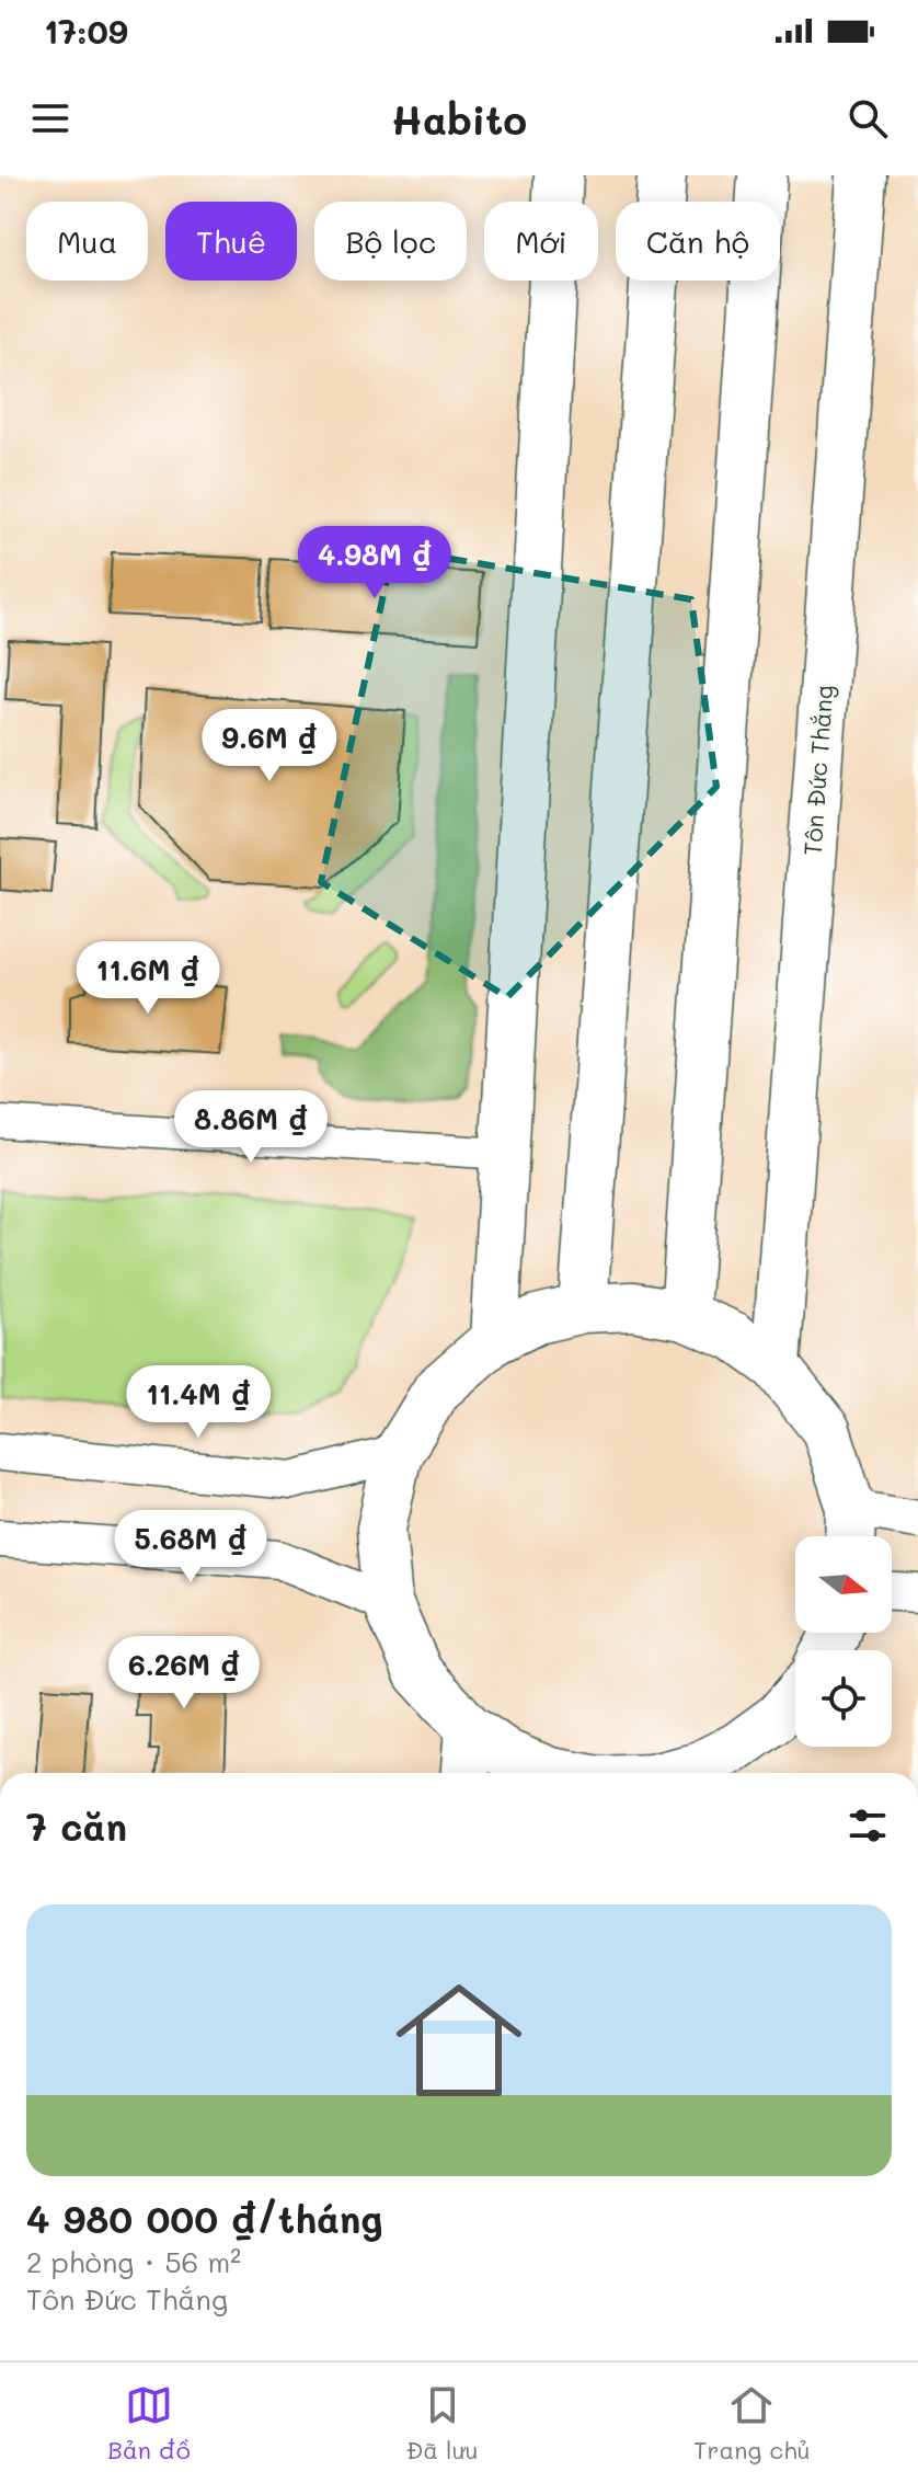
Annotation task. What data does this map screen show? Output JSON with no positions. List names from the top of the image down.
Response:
{
  "streets": {
    "main road": ["Tôn Đức Thắng"]
  },
  "north": "right",
  "page": {
    "status": "17:09",
    "header": "Habito",
    "chip": [
      "Mua",
      "Thuê",
      "Bộ lọc",
      "Mới",
      "Căn hộ"
    ],
    "price": [
      "4.98M ₫",
      "9.6M ₫",
      "11.6M ₫",
      "8.86M ₫",
      "11.4M ₫",
      "5.68M ₫",
      "6.26M ₫"
    ],
    "heading": "7 căn",
    "list": [
      {
        "name": "4 980 000 ₫/tháng",
        "note": "2 phòng · 56 m² · Tôn Đức Thắng"
      }
    ],
    "tabs": ["Bản đồ", "Đã lưu", "Trang chủ"]
  }
}
